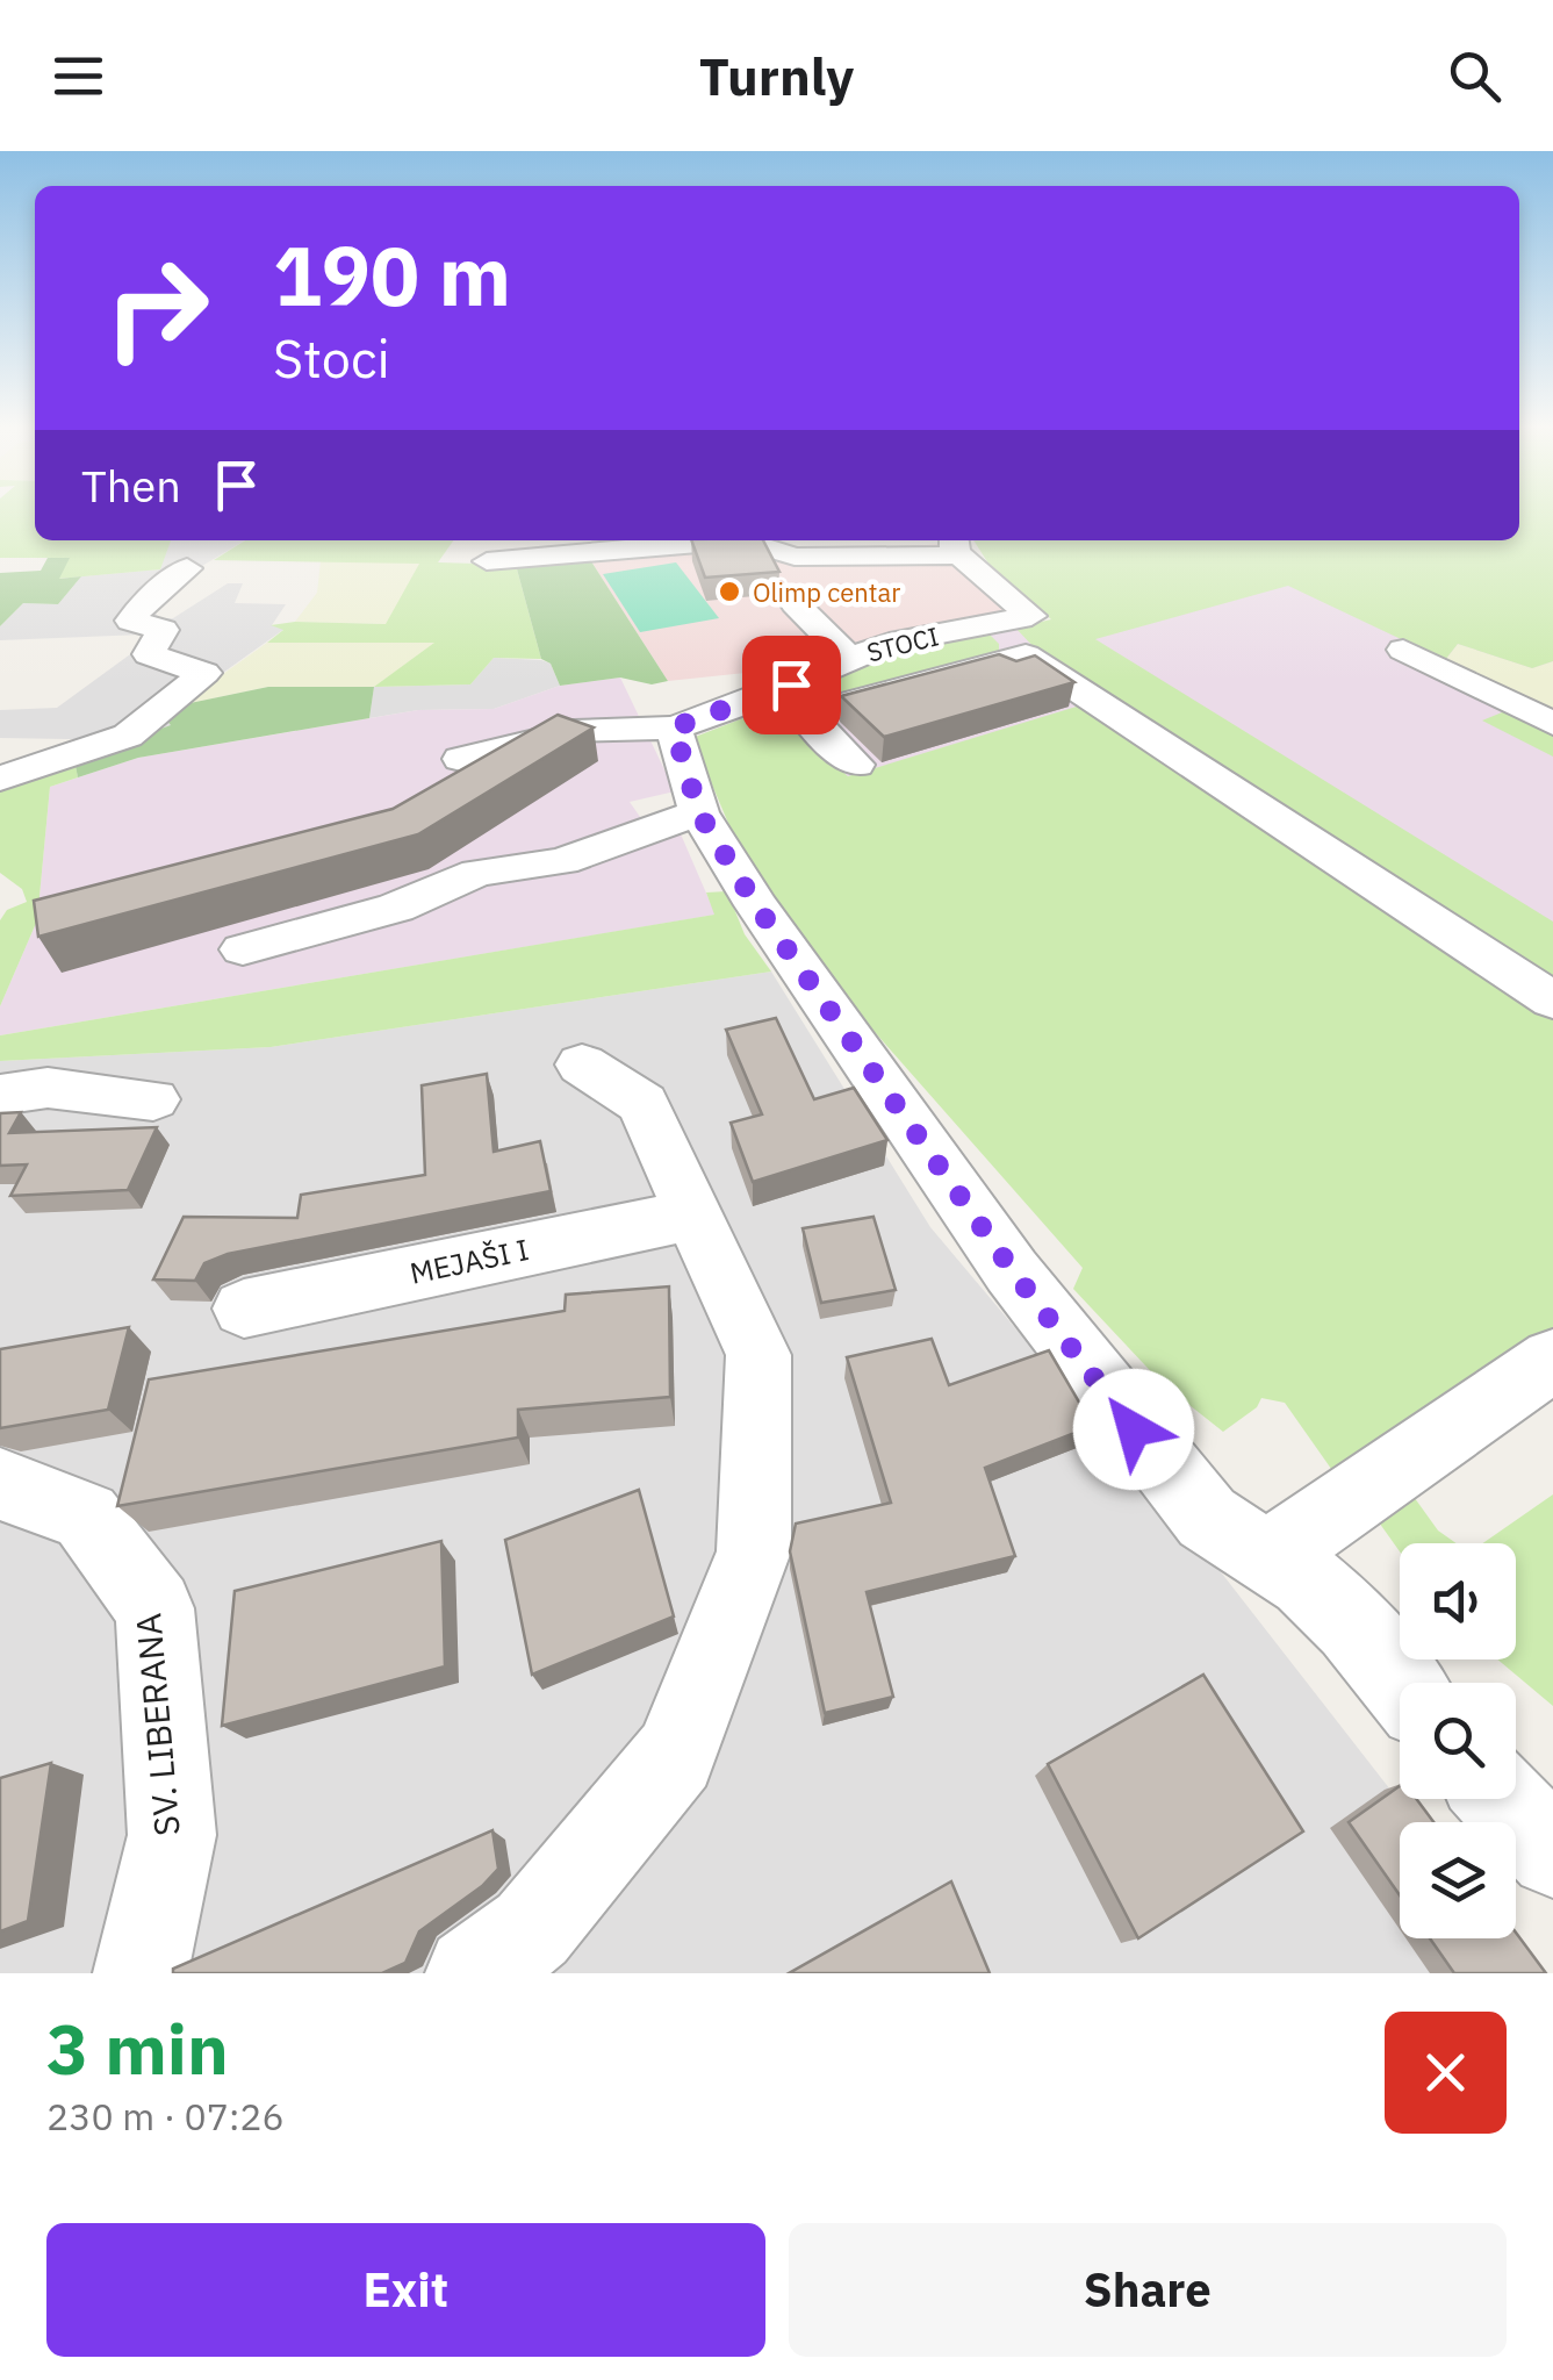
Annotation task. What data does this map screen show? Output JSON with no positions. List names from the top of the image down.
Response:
{
  "streets": {
    "street": ["STOCI", "MEJAŠI I", "SV. LIBERANA"]
  },
  "places": ["Olimp centar"],
  "page": {
    "header": "Turnly",
    "turn": ["190 m", "Stoci"],
    "then": "Then",
    "heading": ["3 min", "230 m · 07:26"],
    "buttons": ["Exit", "Share"]
  }
}
